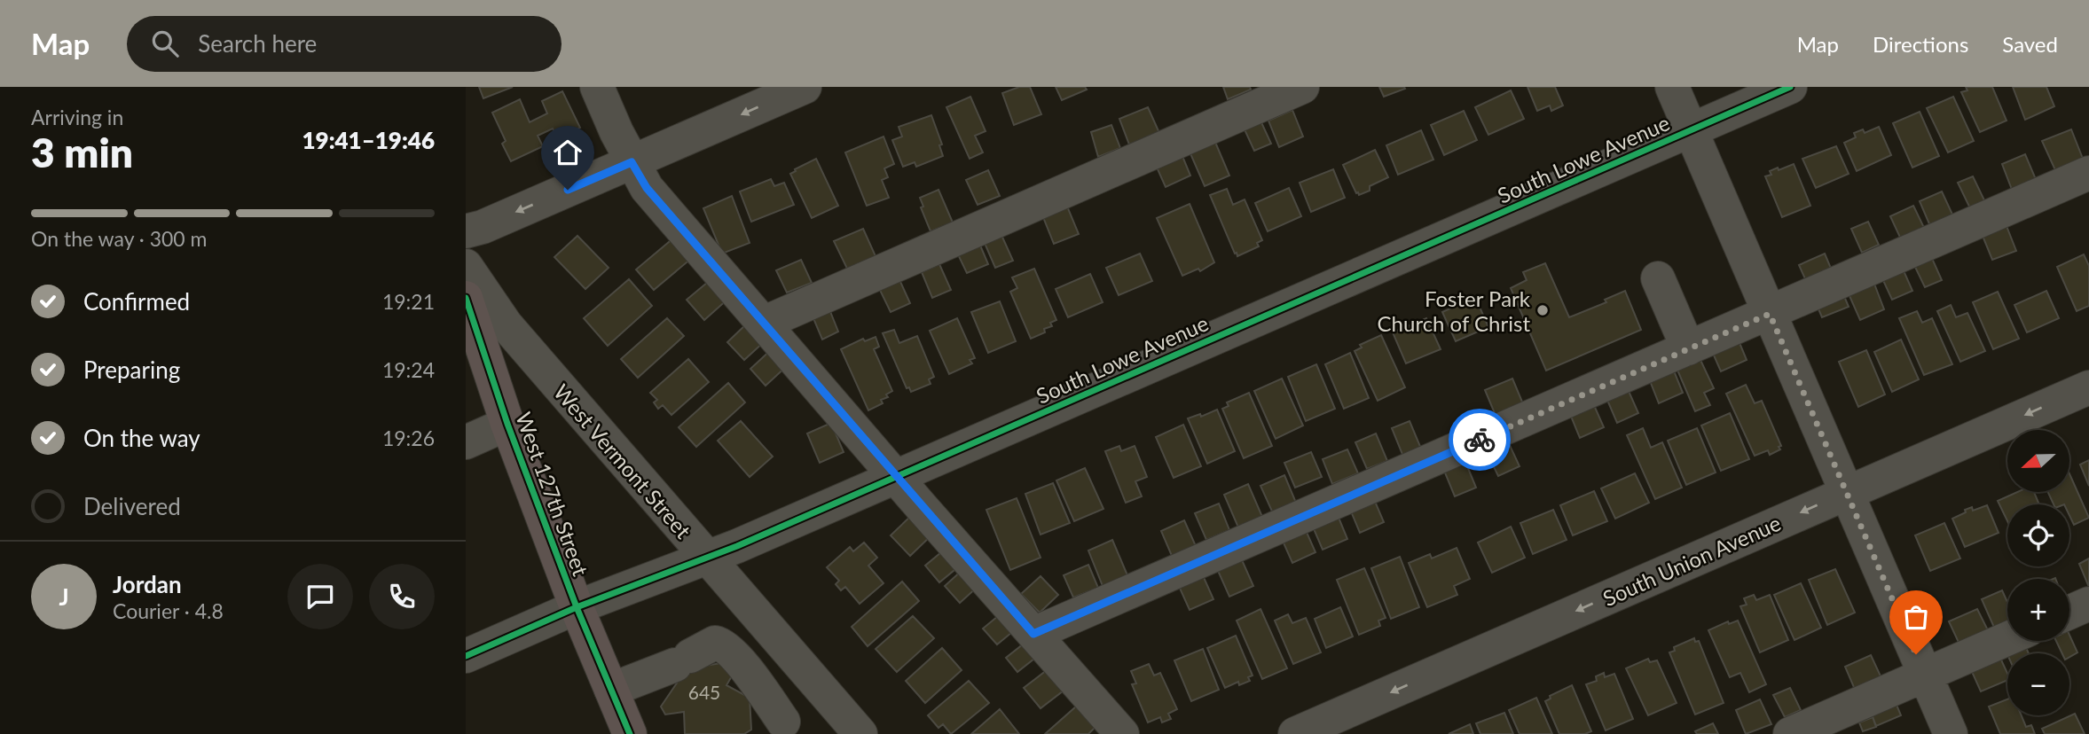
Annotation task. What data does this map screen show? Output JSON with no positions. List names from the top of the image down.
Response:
{
  "streets": {
    "main road": ["West 127th Street"],
    "street": ["South Lowe Avenue", "West Vermont Street", "South Union Avenue"]
  },
  "crossings": [
    ["South Lowe Avenue", "West Vermont Street"],
    ["South Lowe Avenue", "West 127th Street"]
  ],
  "places": ["Foster Park Church of Christ"],
  "house_numbers": ["645"],
  "north": "left",
  "page": {
    "header": "Map",
    "search": "Search here",
    "nav": ["Map", "Directions", "Saved"],
    "heading": ["3 min", "Arriving in", "19:41–19:46"],
    "panel": ["Jordan", "Courier · 4.8"],
    "bar": "On the way · 300 m",
    "list": [
      ["Confirmed", "19:21"],
      ["Preparing", "19:24"],
      ["On the way", "19:26"],
      "Delivered"
    ],
    "map_buttons": ["+", "−"],
    "round": "J"
  }
}
